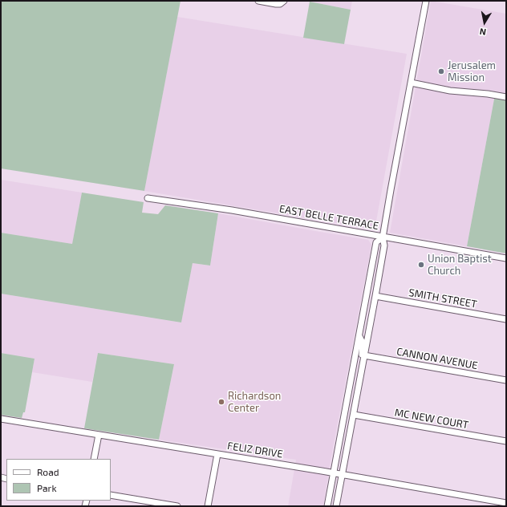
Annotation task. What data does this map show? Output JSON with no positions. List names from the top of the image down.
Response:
{
  "streets": {
    "street": [
      "EAST BELLE TERRACE",
      "SMITH STREET",
      "CANNON AVENUE",
      "MC NEW COURT",
      "FELIZ DRIVE"
    ]
  },
  "places": ["Jerusalem Mission", "Union Baptist Church", "Richardson Center"],
  "legend": ["Road", "Park"],
  "north": "bottom"
}
